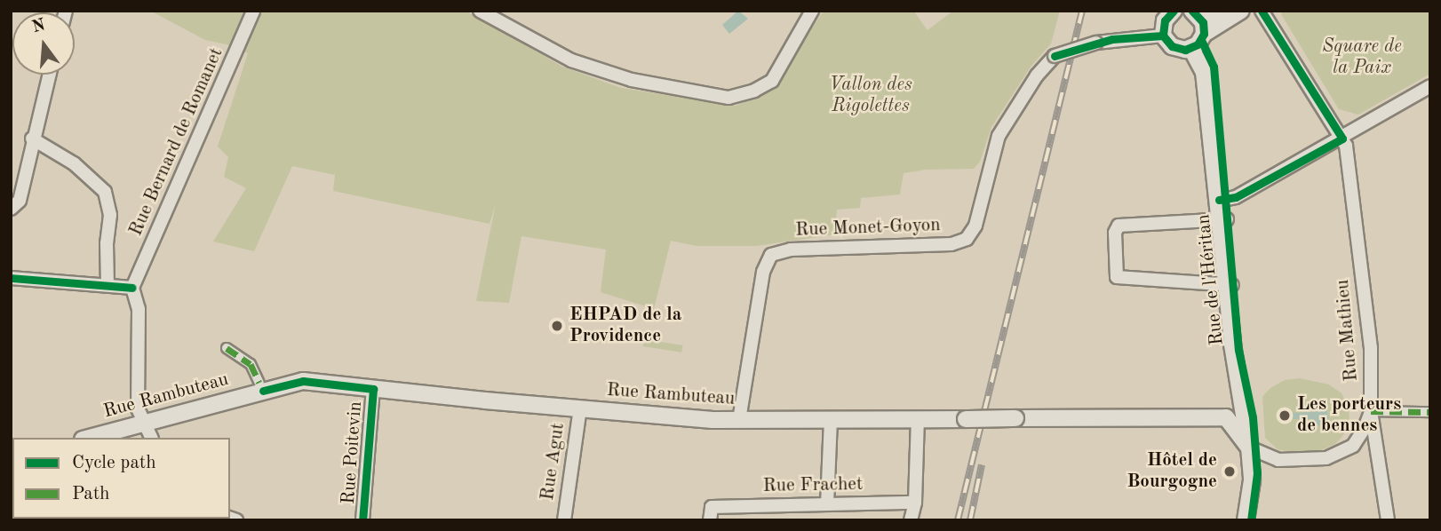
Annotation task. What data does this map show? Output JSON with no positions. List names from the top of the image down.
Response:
{
  "streets": {
    "street": [
      "Rue Bernard de Romanet",
      "Rue Monet-Goyon",
      "Rue de l'Héritan",
      "Rue Mathieu",
      "Rue Rambuteau",
      "Rue Poitevin",
      "Rue Agut",
      "Rue Frachet"
    ]
  },
  "crossings": [
    ["Rue Monet-Goyon", "Rue Rambuteau"],
    ["Rue de l'Héritan", "Rue Rambuteau"],
    ["Rue Rambuteau", "Rue Poitevin"],
    ["Rue Rambuteau", "Rue Agut"]
  ],
  "parks": ["Square de la Paix", "Vallon des Rigolettes"],
  "places": ["EHPAD de la Providence", "Les porteurs de bennes", "Hôtel de Bourgogne"],
  "legend": ["Cycle path", "Path"],
  "north": "top"
}
